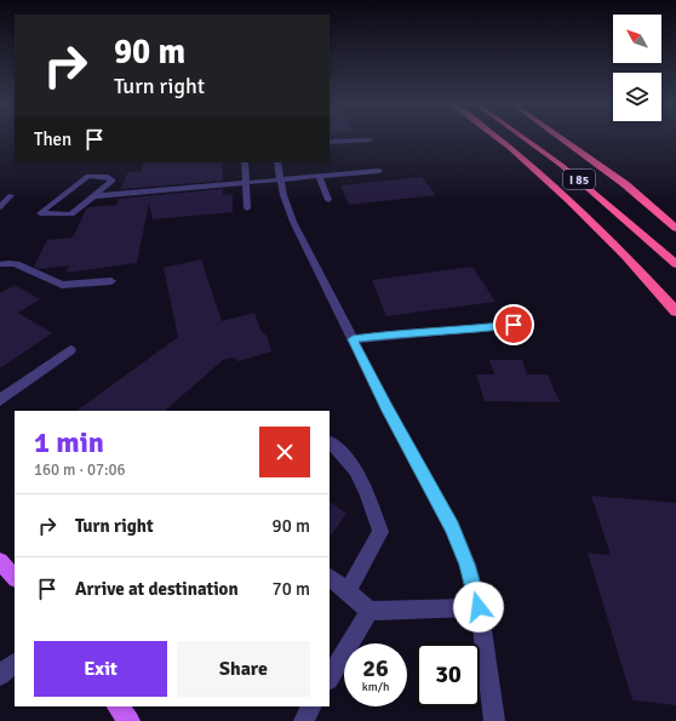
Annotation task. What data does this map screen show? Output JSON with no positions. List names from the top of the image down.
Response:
{
  "streets": {
    "highway": ["I 85"]
  },
  "north": "top left",
  "page": {
    "turn": ["90 m", "Turn right"],
    "then": "Then",
    "heading": ["1 min", "160 m · 07:06"],
    "list": [
      {
        "name": "Turn right",
        "value": "90 m"
      },
      {
        "name": "Arrive at destination",
        "value": "70 m"
      }
    ],
    "buttons": ["Exit", "Share"],
    "speed": "26 km/h",
    "limit": "30"
  }
}
